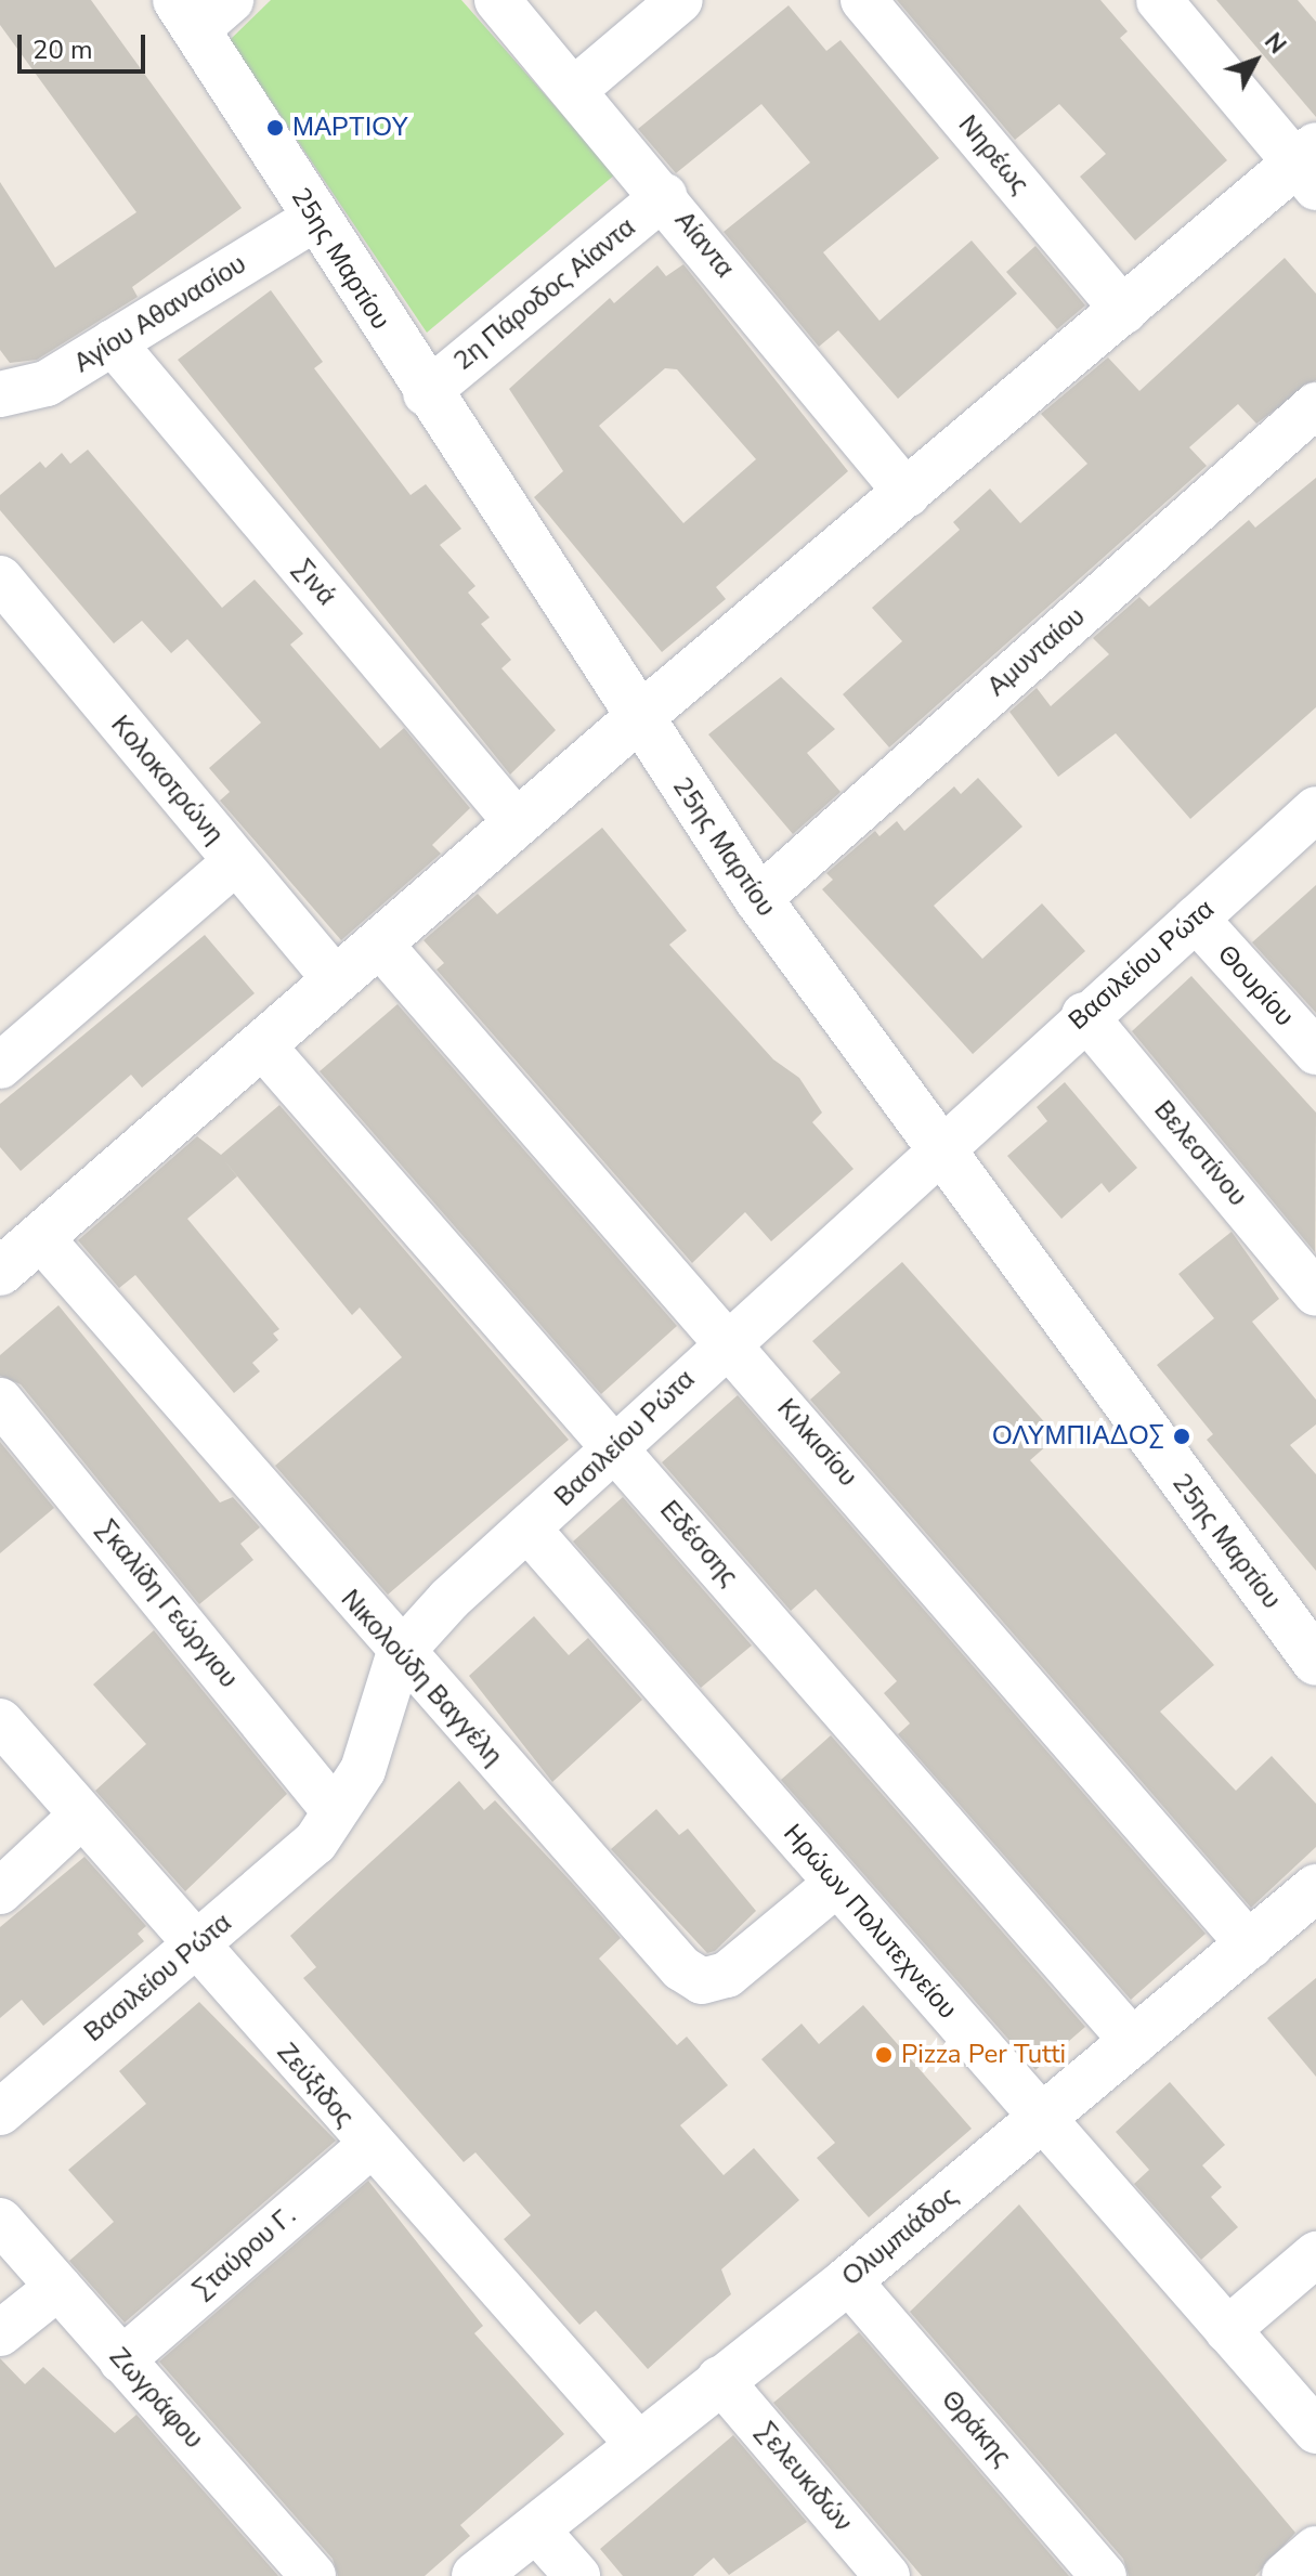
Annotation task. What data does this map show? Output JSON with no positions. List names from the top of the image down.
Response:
{
  "streets": {
    "street": [
      "Νηρέως",
      "Αίαντα",
      "25ης Μαρτίου",
      "2η Πάροδος Αίαντα",
      "Αγίου Αθανασίου",
      "Σινά",
      "Αμυνταίου",
      "Κολοκοτρώνη",
      "Βασιλείου Ρώτα",
      "Θουρίου",
      "Βελεστίνου",
      "Κιλκισίου",
      "Εδέσσης",
      "Σκαλίδη Γεώργιου",
      "Νικολούδη Βαγγέλη",
      "Ηρώων Πολυτεχνείου",
      "Ζεύξιδος",
      "Ολυμπιάδος",
      "Σταύρου Γ.",
      "Ζωγράφου",
      "Θράκης",
      "Σελευκιδών"
    ]
  },
  "crossings": [
    ["Αίαντα", "2η Πάροδος Αίαντα"],
    ["25ης Μαρτίου", "2η Πάροδος Αίαντα"],
    ["25ης Μαρτίου", "Αγίου Αθανασίου"],
    ["25ης Μαρτίου", "Αμυνταίου"],
    ["25ης Μαρτίου", "Βασιλείου Ρώτα"],
    ["Αγίου Αθανασίου", "Σινά"],
    ["Βασιλείου Ρώτα", "Θουρίου"],
    ["Βασιλείου Ρώτα", "Βελεστίνου"],
    ["Βασιλείου Ρώτα", "Κιλκισίου"],
    ["Βασιλείου Ρώτα", "Εδέσσης"],
    ["Βασιλείου Ρώτα", "Σκαλίδη Γεώργιου"],
    ["Βασιλείου Ρώτα", "Νικολούδη Βαγγέλη"],
    ["Βασιλείου Ρώτα", "Ηρώων Πολυτεχνείου"],
    ["Βασιλείου Ρώτα", "Ζεύξιδος"],
    ["Κιλκισίου", "Ολυμπιάδος"],
    ["Εδέσσης", "Ολυμπιάδος"],
    ["Νικολούδη Βαγγέλη", "Ηρώων Πολυτεχνείου"],
    ["Ηρώων Πολυτεχνείου", "Ολυμπιάδος"],
    ["Ζεύξιδος", "Ολυμπιάδος"],
    ["Ζεύξιδος", "Σταύρου Γ."],
    ["Ολυμπιάδος", "Θράκης"],
    ["Ολυμπιάδος", "Σελευκιδών"],
    ["Σταύρου Γ.", "Ζωγράφου"]
  ],
  "places": ["ΜΑΡΤΙΟΥ", "ΟΛΥΜΠΙΑΔΟΣ", "Pizza Per Tutti"],
  "scale_bar": "20 m",
  "north": "top right"
}
